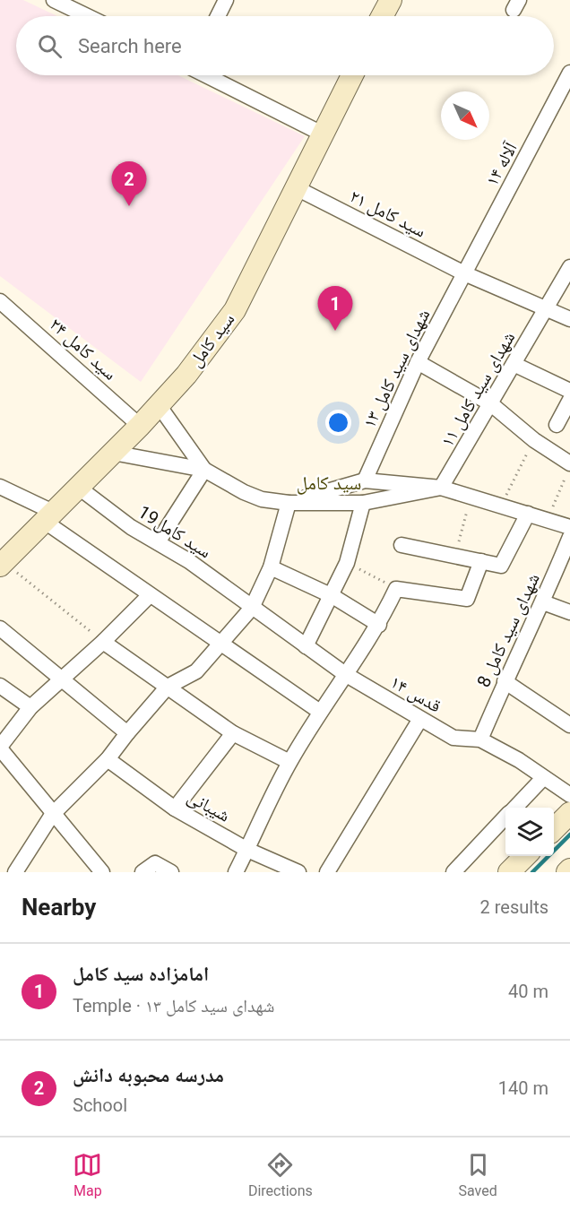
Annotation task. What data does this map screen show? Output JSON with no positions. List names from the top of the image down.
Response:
{
  "streets": {
    "street": [
      "آلاله ۱۴",
      "سید کامل ۲۱",
      "سید کامل",
      "سید کامل ۲۴",
      "شهدای سید کامل ۱۳",
      "شهدای سید کامل ۱۱",
      "سید کامل19",
      "شهدای سید کامل 8",
      "قدس ۱۴",
      "شیبانی"
    ]
  },
  "crossings": [
    ["آلاله ۱۴", "سید کامل ۲۱"],
    ["آلاله ۱۴", "شهدای سید کامل ۱۳"],
    ["سید کامل ۲۱", "سید کامل"],
    ["سید کامل ۲۱", "شهدای سید کامل ۱۳"],
    ["سید کامل ۲۱", "شهدای سید کامل ۱۱"],
    ["سید کامل", "سید کامل ۲۴"],
    ["سید کامل", "سید کامل19"],
    ["سید کامل19", "قدس ۱۴"],
    ["شهدای سید کامل 8", "قدس ۱۴"]
  ],
  "districts": ["سید کامل"],
  "north": "bottom right",
  "page": {
    "search": "Search here",
    "pins": ["2", "1"],
    "heading": ["Nearby", "2 results"],
    "list": [
      {
        "mark": "1",
        "name": "امامزاده سید کامل",
        "note": "Temple · شهدای سید کامل ۱۳",
        "value": "40 m"
      },
      {
        "mark": "2",
        "name": "مدرسه محبوبه دانش",
        "note": "School",
        "value": "140 m"
      }
    ],
    "nav": ["Map", "Directions", "Saved"]
  }
}
